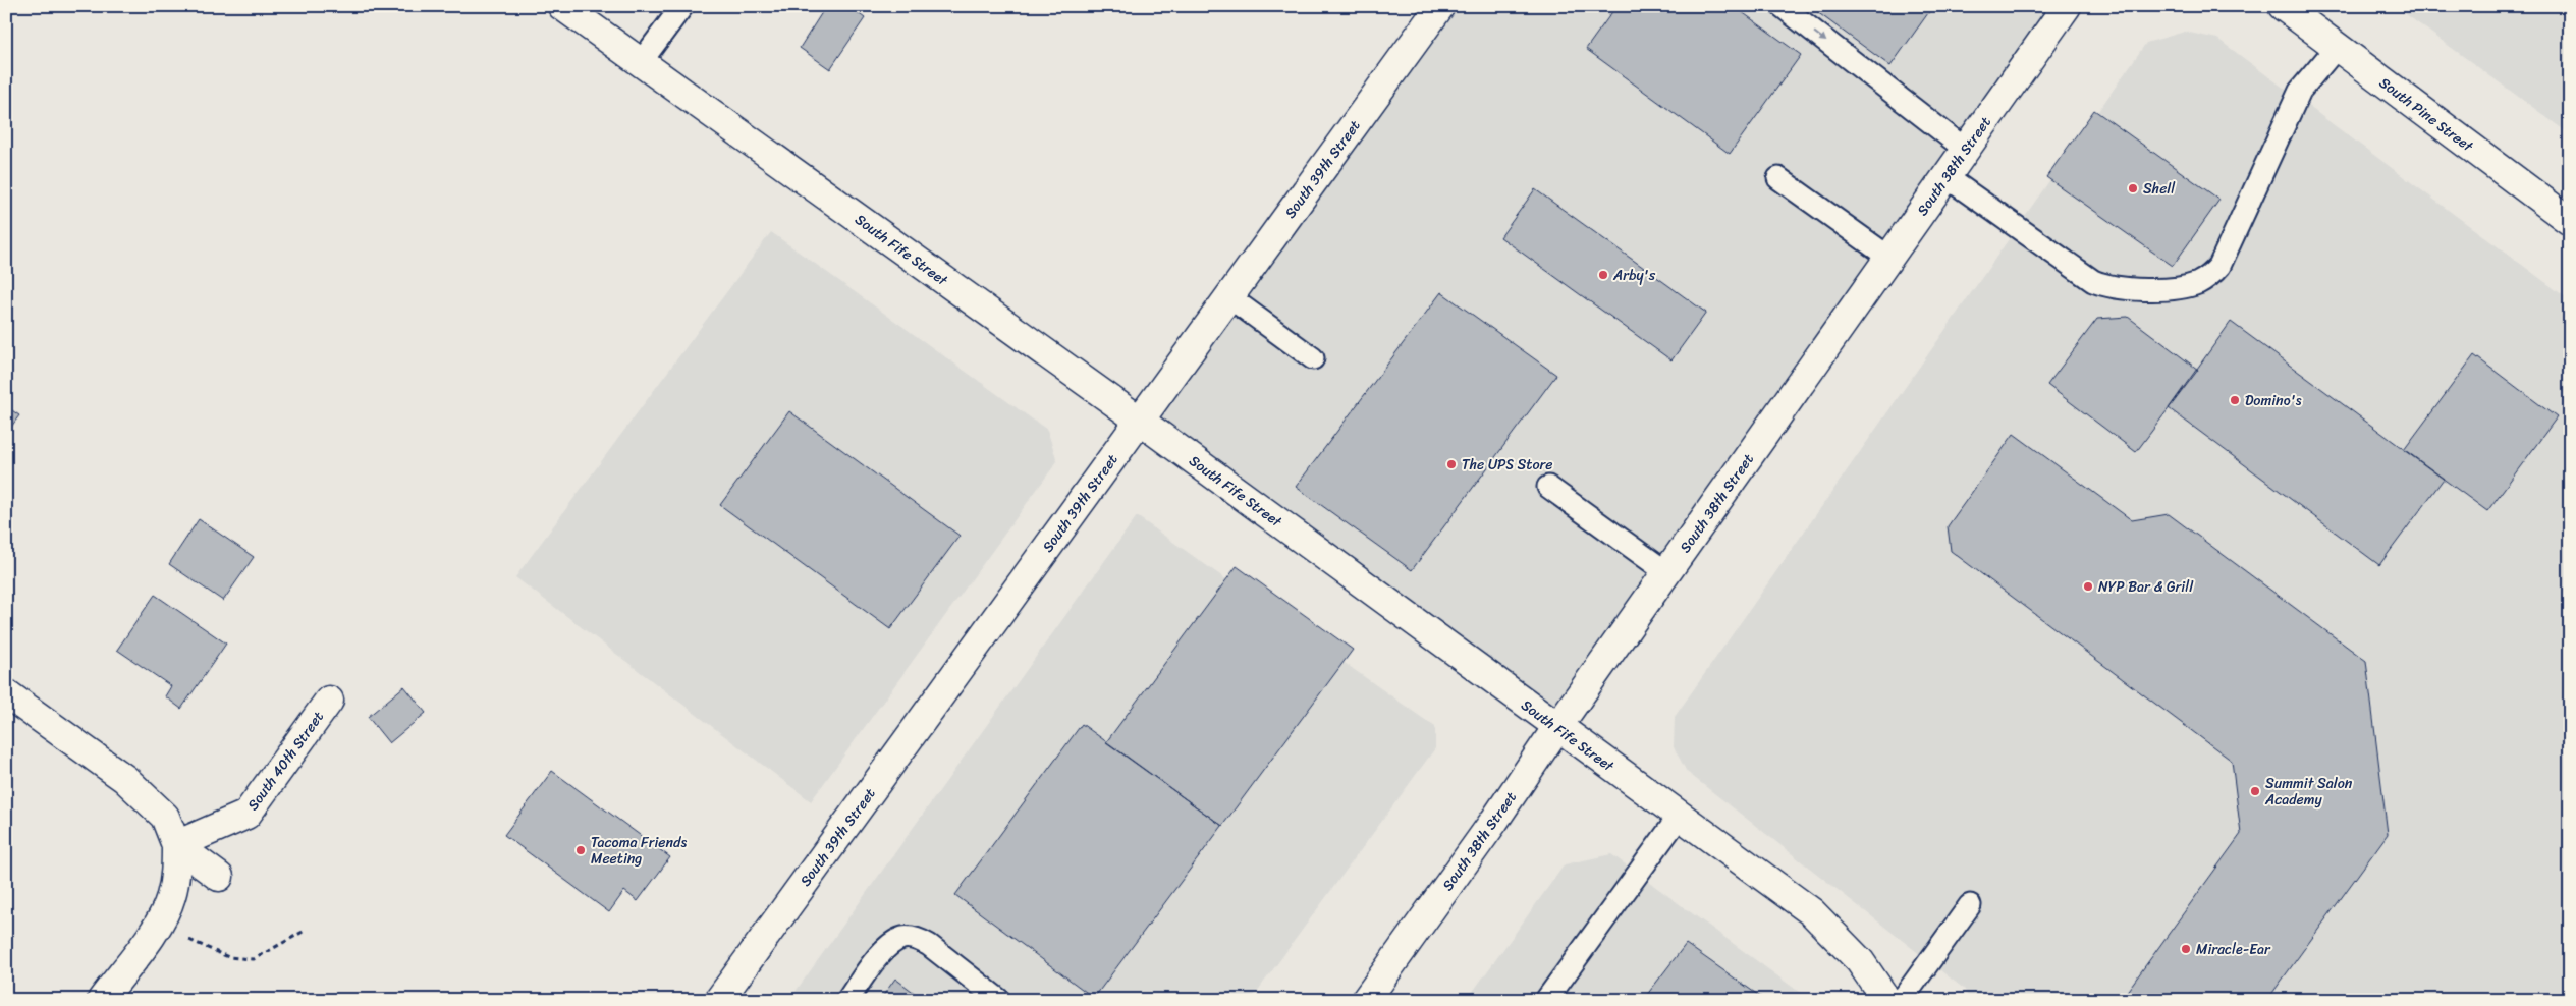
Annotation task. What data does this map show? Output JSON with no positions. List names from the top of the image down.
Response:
{
  "streets": {
    "street": [
      "South Pine Street",
      "South 38th Street",
      "South 39th Street",
      "South Fife Street",
      "South 40th Street"
    ]
  },
  "crossings": [
    ["South 38th Street", "South Fife Street"],
    ["South 39th Street", "South Fife Street"]
  ],
  "places": [
    "Shell",
    "Arby's",
    "Domino's",
    "The UPS Store",
    "NYP Bar & Grill",
    "Summit Salon Academy",
    "Tacoma Friends Meeting",
    "Miracle-Ear"
  ]
}
